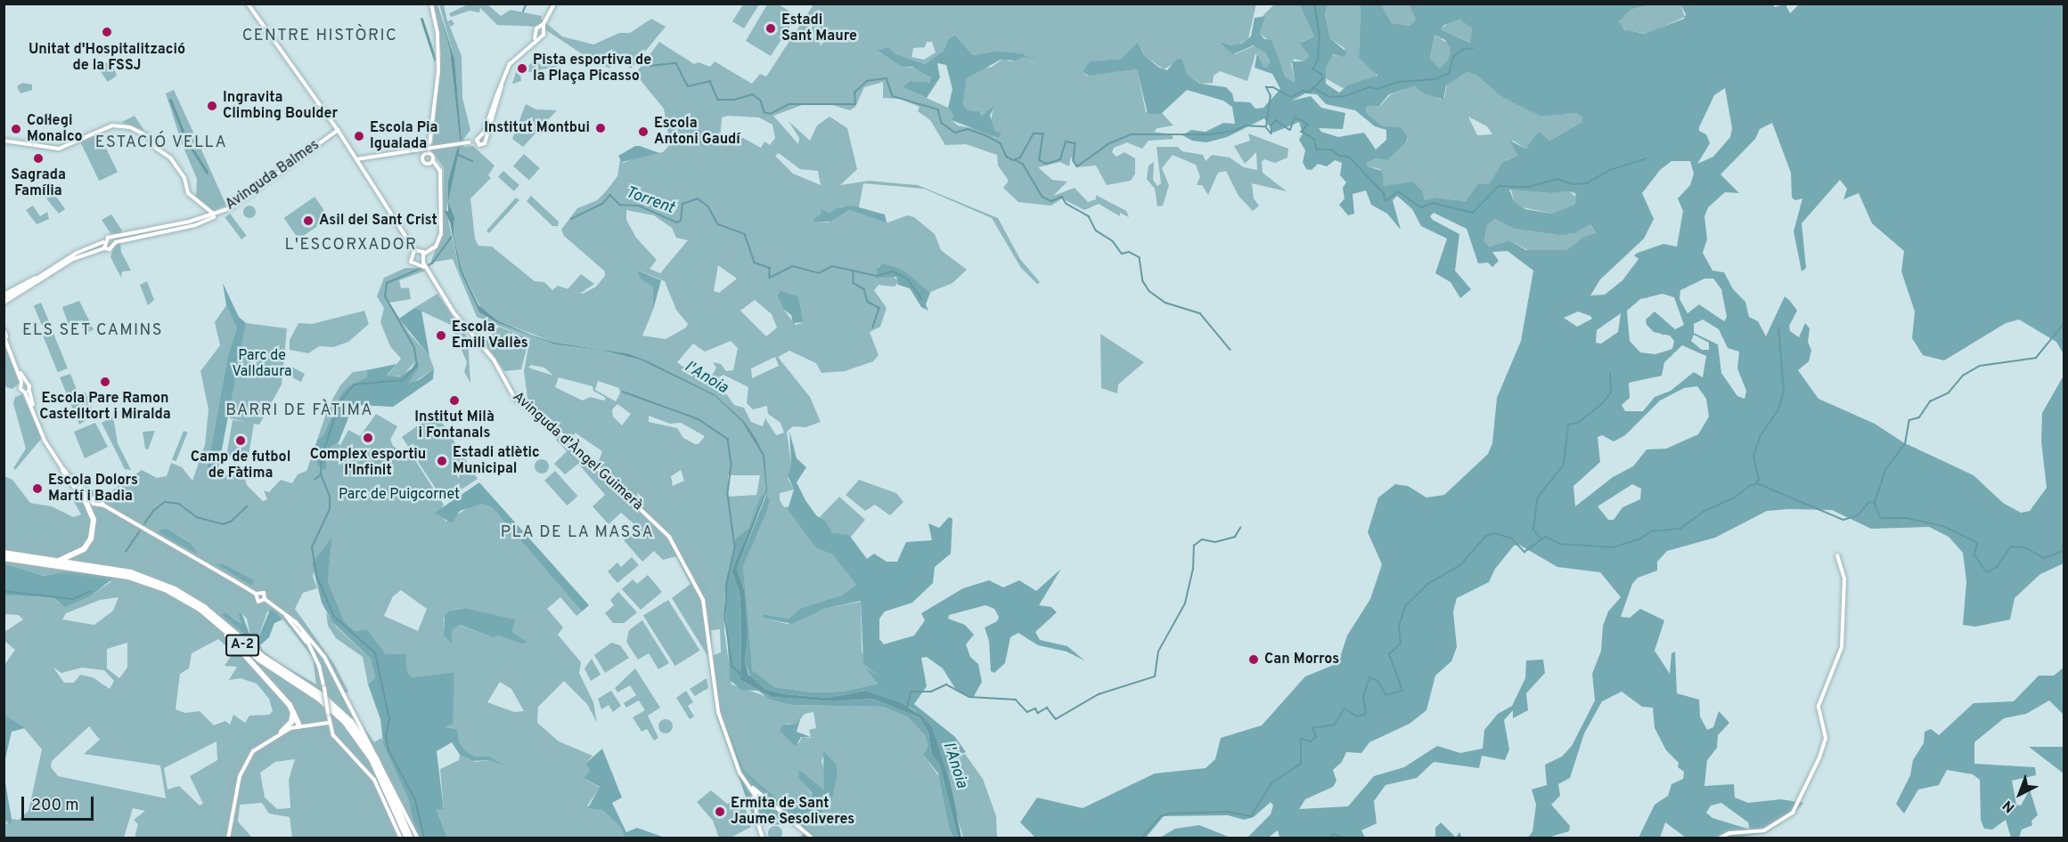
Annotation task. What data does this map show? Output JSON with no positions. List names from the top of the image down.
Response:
{
  "streets": {
    "highway": ["A-2"],
    "street": ["Avinguda Balmes", "Avinguda d'Àngel Guimerà"]
  },
  "districts": [
    "CENTRE HISTÒRIC",
    "ESTACIÓ VELLA",
    "L'ESCORXADOR",
    "ELS SET CAMINS",
    "BARRI DE FÀTIMA",
    "PLA DE LA MASSA"
  ],
  "water": ["Torrent", "l'Anoia"],
  "parks": ["Parc de Valldaura", "Parc de Puigcornet"],
  "places": [
    "Estadi Sant Maure",
    "Unitat d'Hospitalització de la FSSJ",
    "Pista esportiva de la Plaça Picasso",
    "Ingravita Climbing Boulder",
    "Institut Montbui",
    "Col·legi Monalco",
    "Escola Antoni Gaudí",
    "Escola Pia Igualada",
    "Sagrada Família",
    "Asil del Sant Crist",
    "Escola Emili Vallès",
    "Escola Pare Ramon Castelltort i Miralda",
    "Institut Milà i Fontanals",
    "Complex esportiu l'Infinit",
    "Camp de futbol de Fàtima",
    "Estadi atlètic Municipal",
    "Escola Dolors Martí i Badia",
    "Can Morros",
    "Ermita de Sant Jaume Sesoliveres"
  ],
  "scale_bar": "200 m",
  "north": "bottom left"
}
